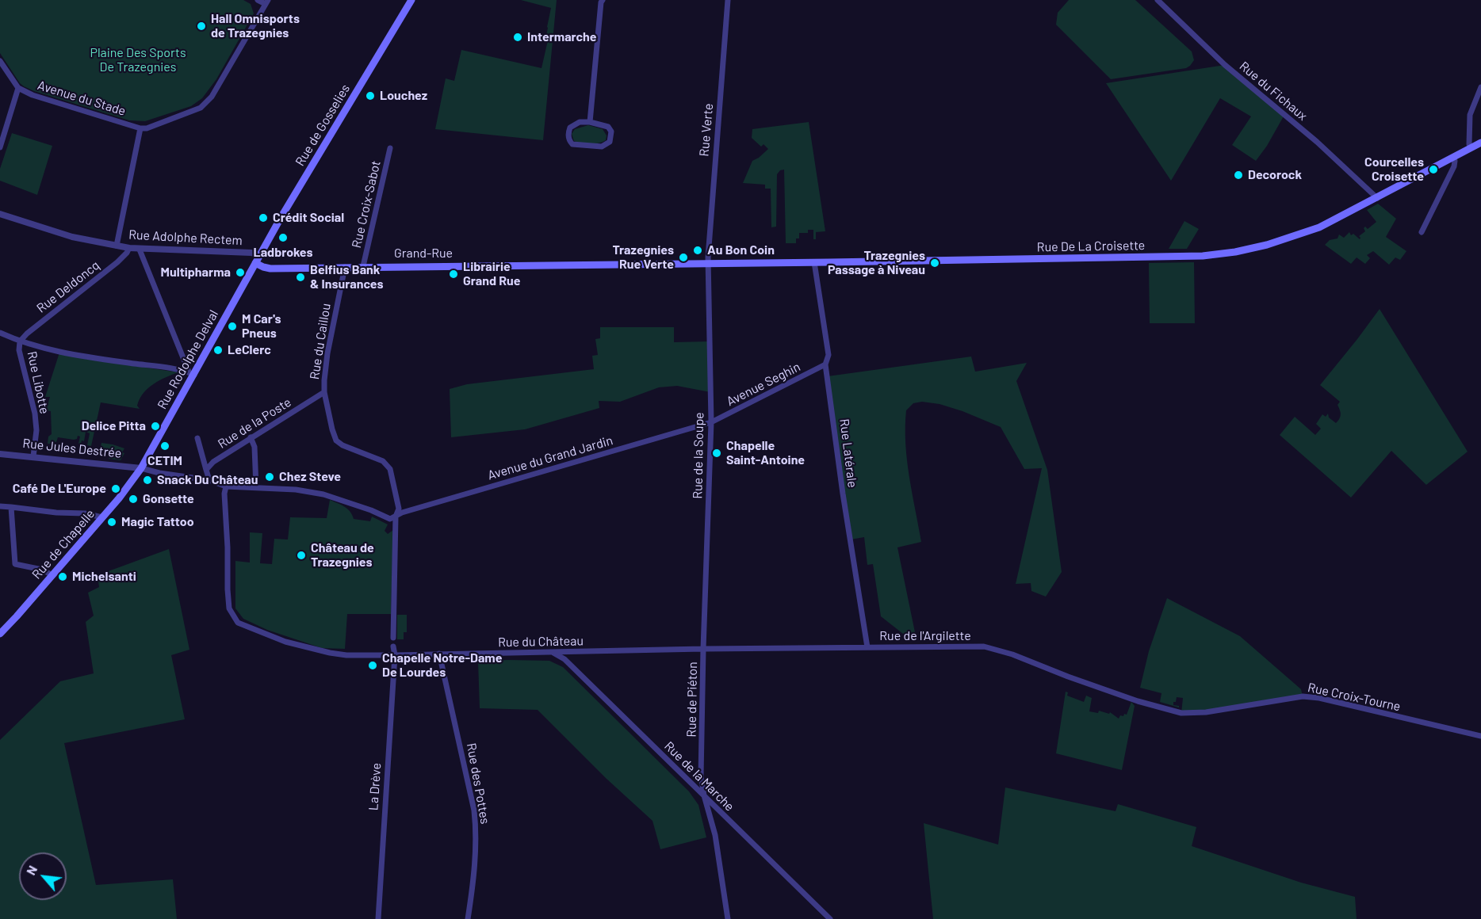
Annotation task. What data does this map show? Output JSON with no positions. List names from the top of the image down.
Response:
{
  "streets": {
    "main road": [
      "Rue de Gosselies",
      "Rue De La Croisette",
      "Grand-Rue",
      "Rue Rodolphe Delval",
      "Rue de Chapelle"
    ],
    "street": [
      "Rue du Fichaux",
      "Avenue du Stade",
      "Rue Verte",
      "Rue Croix-Sabot",
      "Rue Adolphe Rectem",
      "Rue Deldoncq",
      "Rue du Caillou",
      "Rue Libotte",
      "Avenue Seghin",
      "Rue de la Poste",
      "Rue Jules Destrée",
      "Rue Latérale",
      "Rue de la Soupe",
      "Avenue du Grand Jardin",
      "Rue de l'Argilette",
      "Rue du Château",
      "Rue Croix-Tourne",
      "Rue de Piéton",
      "Rue de la Marche",
      "Rue des Pottes",
      "La Drève"
    ]
  },
  "crossings": [
    ["Rue du Fichaux", "Rue De La Croisette"],
    ["Rue de Gosselies", "Rue Adolphe Rectem"],
    ["Rue de Gosselies", "Grand-Rue"],
    ["Rue de Gosselies", "Rue Rodolphe Delval"],
    ["Rue Verte", "Rue De La Croisette"],
    ["Rue Verte", "Grand-Rue"],
    ["Rue Verte", "Rue de la Soupe"],
    ["Rue Croix-Sabot", "Grand-Rue"],
    ["Rue Adolphe Rectem", "Rue Deldoncq"],
    ["Rue De La Croisette", "Grand-Rue"],
    ["Rue De La Croisette", "Rue Latérale"],
    ["Rue De La Croisette", "Rue de la Soupe"],
    ["Grand-Rue", "Rue du Caillou"],
    ["Grand-Rue", "Rue Rodolphe Delval"],
    ["Grand-Rue", "Rue de la Soupe"],
    ["Rue Deldoncq", "Rue Libotte"],
    ["Rue du Caillou", "Rue de la Poste"],
    ["Rue du Caillou", "Avenue du Grand Jardin"],
    ["Rue Rodolphe Delval", "Rue Jules Destrée"],
    ["Rue Rodolphe Delval", "Rue de Chapelle"],
    ["Rue Libotte", "Rue Jules Destrée"],
    ["Avenue Seghin", "Rue Latérale"],
    ["Avenue Seghin", "Rue de la Soupe"],
    ["Avenue Seghin", "Avenue du Grand Jardin"],
    ["Rue Jules Destrée", "Rue de Chapelle"],
    ["Rue Latérale", "Rue de l'Argilette"],
    ["Rue de la Soupe", "Avenue du Grand Jardin"],
    ["Rue de la Soupe", "Rue de l'Argilette"],
    ["Rue de la Soupe", "Rue du Château"],
    ["Rue de la Soupe", "Rue de Piéton"],
    ["Rue de l'Argilette", "Rue du Château"],
    ["Rue de l'Argilette", "Rue Croix-Tourne"],
    ["Rue de l'Argilette", "Rue de Piéton"],
    ["Rue du Château", "Rue de Piéton"],
    ["Rue du Château", "Rue de la Marche"],
    ["Rue du Château", "Rue des Pottes"],
    ["Rue du Château", "La Drève"],
    ["Rue de Piéton", "Rue de la Marche"]
  ],
  "parks": ["Plaine Des Sports De Trazegnies"],
  "places": [
    "Hall Omnisports de Trazegnies",
    "Intermarche",
    "Louchez",
    "Courcelles Croisette",
    "Decorock",
    "Crédit Social",
    "Ladbrokes",
    "Au Bon Coin",
    "Trazegnies Rue Verte",
    "Trazegnies Passage à Niveau",
    "Multipharma",
    "Librairie Grand Rue",
    "Belfius Bank & Insurances",
    "M Car's Pneus",
    "LeClerc",
    "Delice Pitta",
    "CETIM",
    "Chapelle Saint-Antoine",
    "Chez Steve",
    "Snack Du Château",
    "Café De L'Europe",
    "Gonsette",
    "Magic Tattoo",
    "Château de Trazegnies",
    "Michelsanti",
    "Chapelle Notre-Dame De Lourdes"
  ],
  "north": "top left"
}
